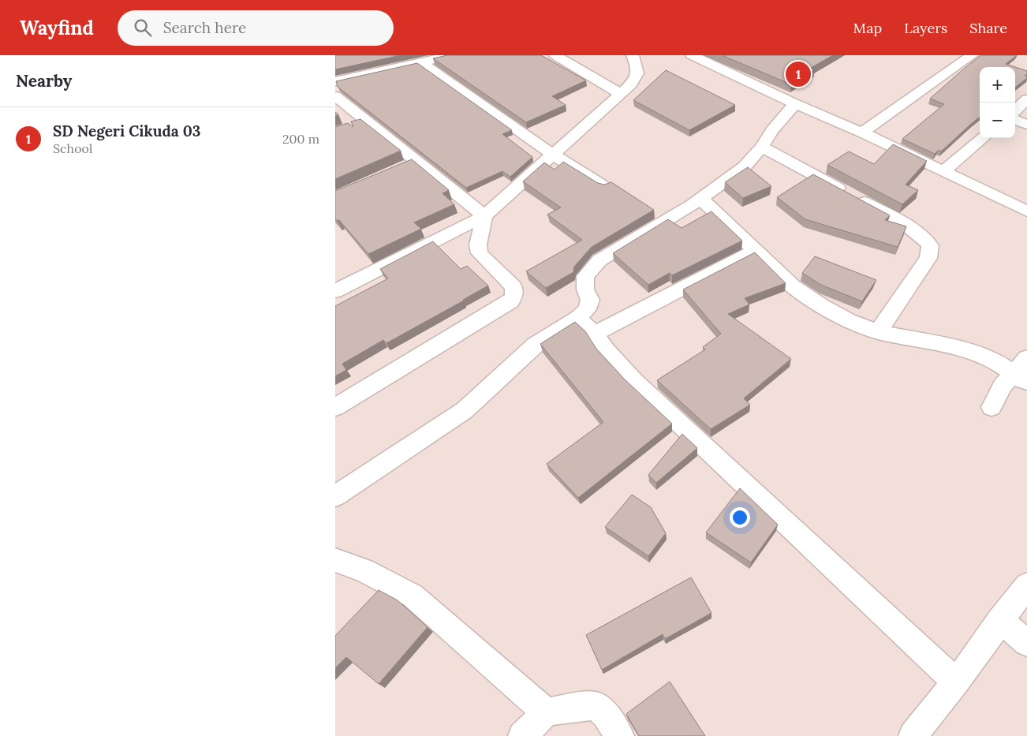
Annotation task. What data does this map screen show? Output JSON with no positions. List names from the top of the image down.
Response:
{
  "page": {
    "header": "Wayfind",
    "search": "Search here",
    "nav": ["Map", "Layers", "Share"],
    "heading": "Nearby",
    "pins": "1",
    "map_buttons": ["+", "−"],
    "list": [
      {
        "mark": "1",
        "name": "SD Negeri Cikuda 03",
        "note": "School",
        "value": "200 m"
      }
    ]
  }
}
